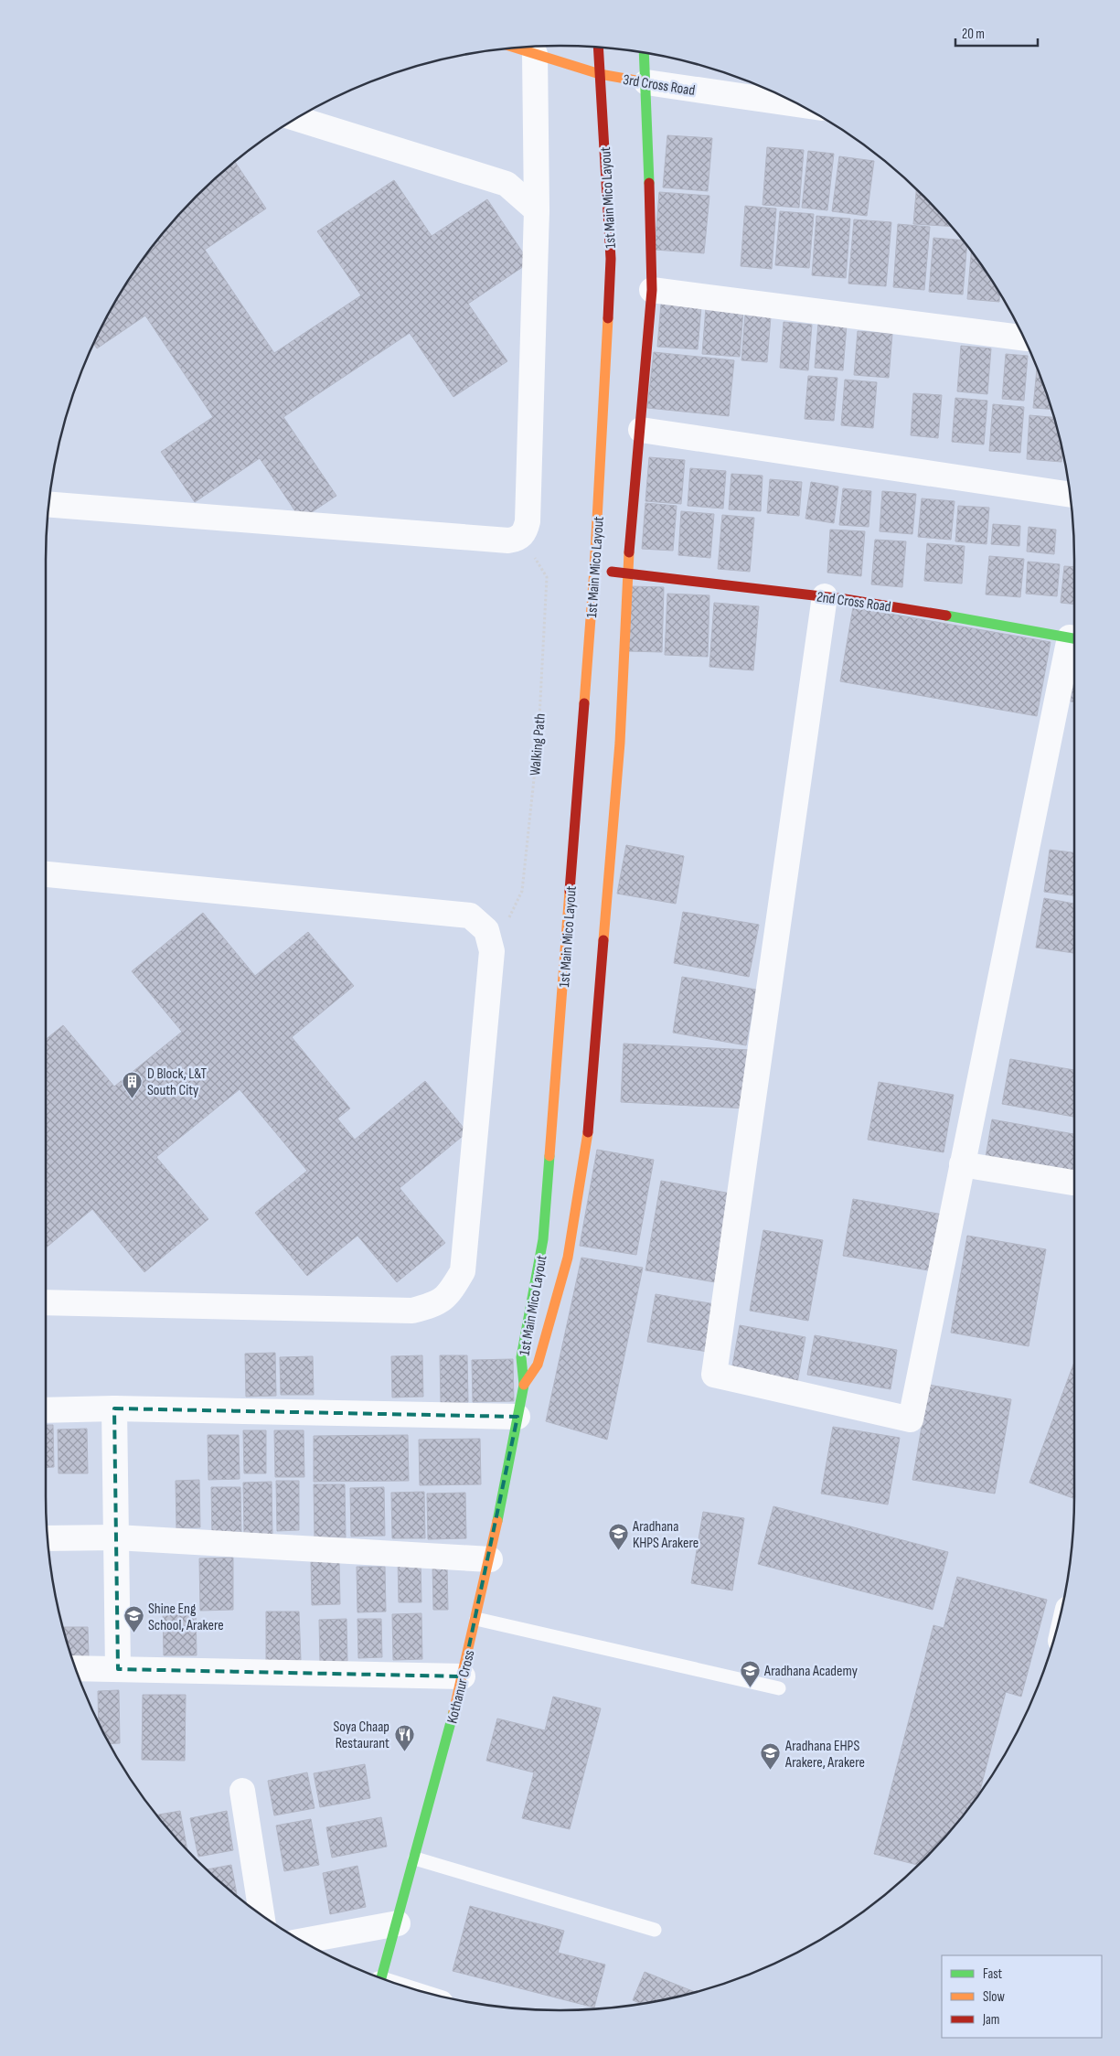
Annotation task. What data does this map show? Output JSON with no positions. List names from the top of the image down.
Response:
{
  "streets": {
    "street": [
      "3rd Cross Road",
      "1st Main Mico Layout",
      "2nd Cross Road",
      "Kothanur Cross"
    ],
    "path": ["Walking Path"]
  },
  "crossings": [
    ["3rd Cross Road", "1st Main Mico Layout"],
    ["1st Main Mico Layout", "2nd Cross Road"],
    ["1st Main Mico Layout", "Kothanur Cross"]
  ],
  "places": {
    "building": ["D Block, L&T South City"],
    "school or university": [
      "Aradhana KHPS Arakere",
      "Shine Eng School, Arakere",
      "Aradhana Academy",
      "Aradhana EHPS Arakere, Arakere"
    ],
    "restaurant": ["Soya Chaap Restaurant"]
  },
  "legend": ["Fast", "Slow", "Jam"],
  "scale_bar": "20 m"
}
